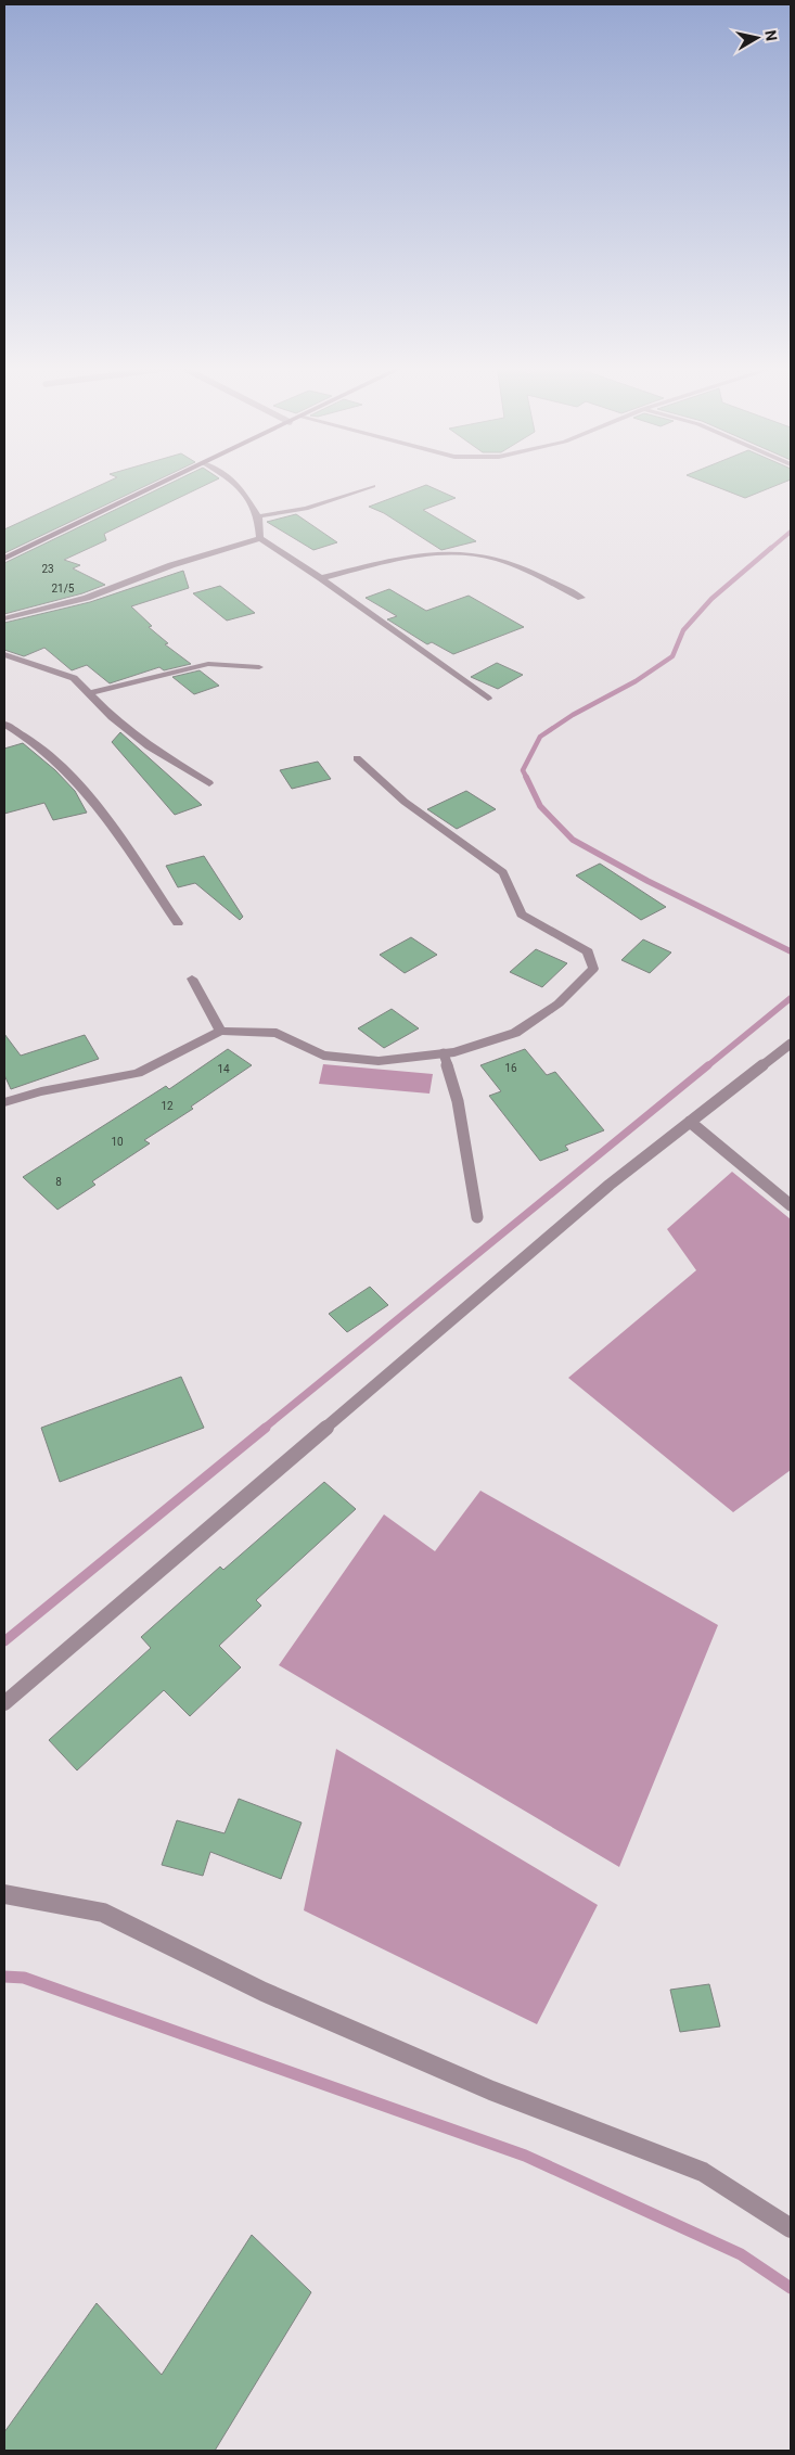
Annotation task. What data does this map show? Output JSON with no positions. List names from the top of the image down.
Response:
{
  "house_numbers": [
    "23",
    "21/5",
    "16",
    "14",
    "12",
    "10",
    "8"
  ],
  "north": "right"
}
